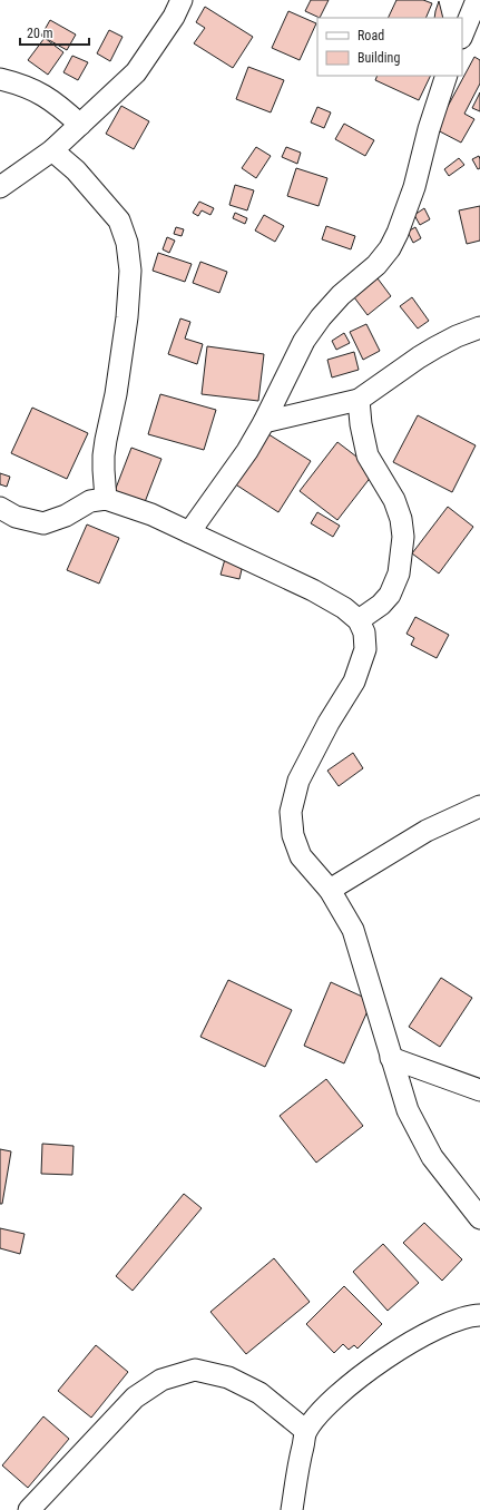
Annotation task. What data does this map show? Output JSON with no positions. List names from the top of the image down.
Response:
{
  "legend": ["Road", "Building"],
  "scale_bar": "20 m"
}
